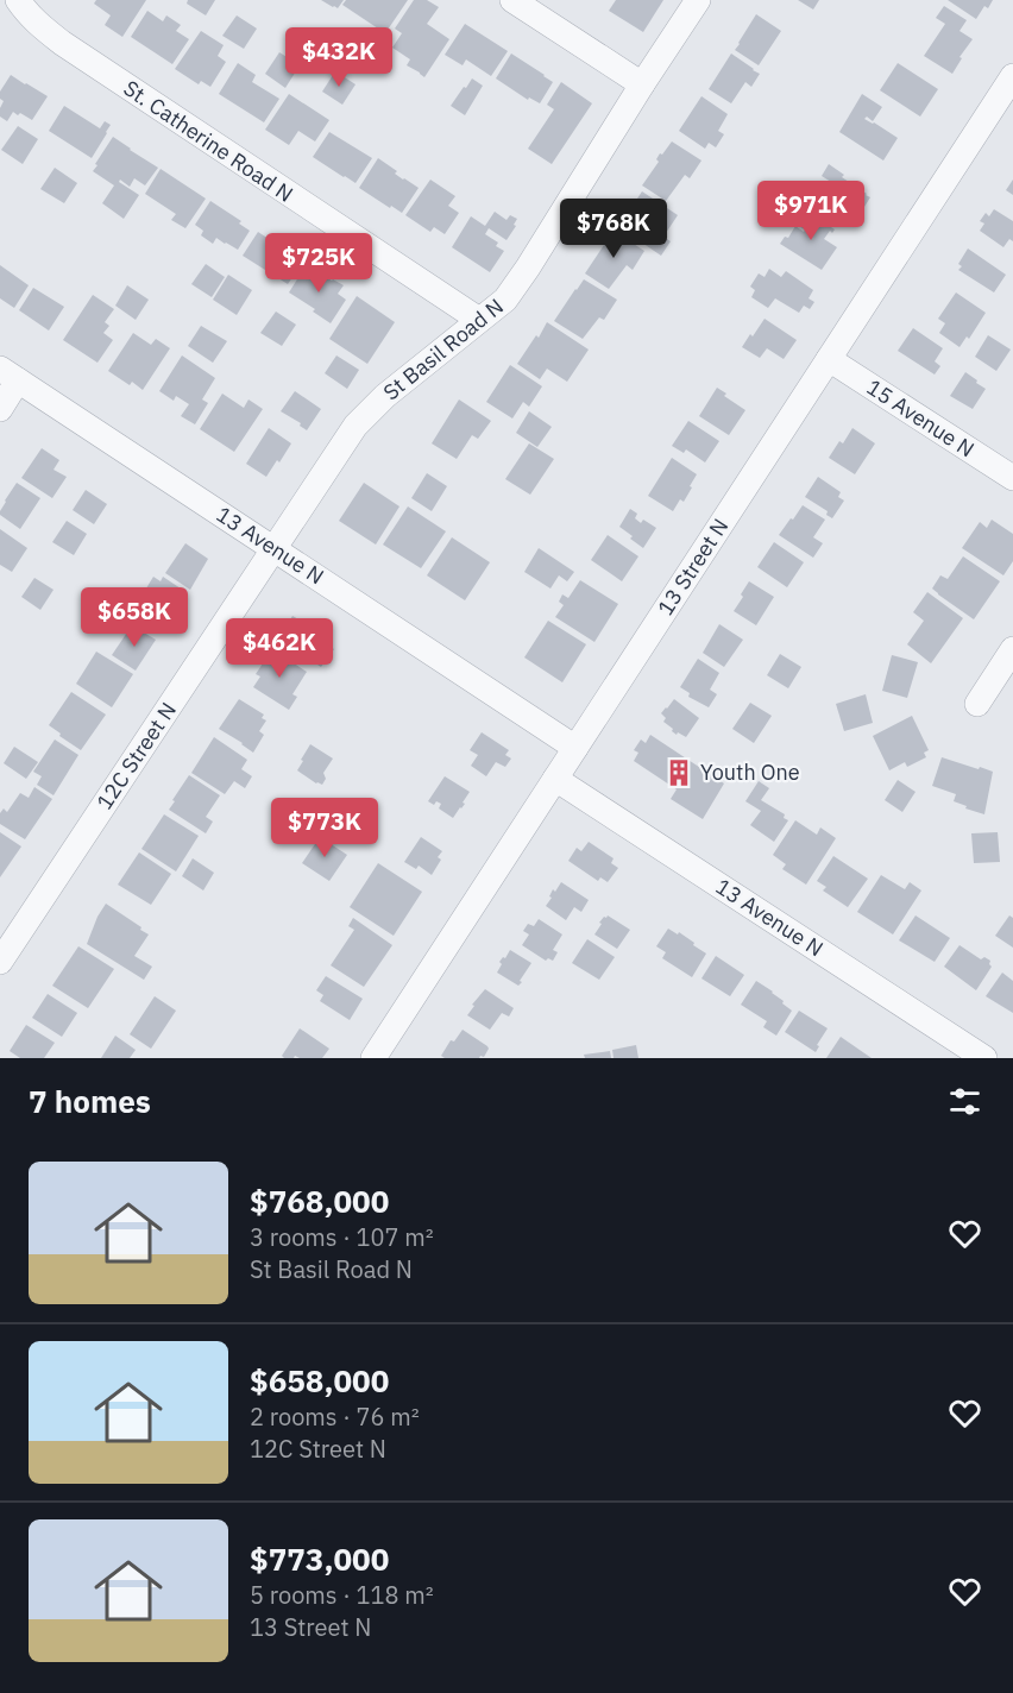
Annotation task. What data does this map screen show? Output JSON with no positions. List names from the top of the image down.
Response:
{
  "streets": {
    "street": [
      "St. Catherine Road N",
      "St Basil Road N",
      "15 Avenue N",
      "13 Avenue N",
      "13 Street N",
      "12C Street N"
    ]
  },
  "crossings": [
    ["St. Catherine Road N", "St Basil Road N"],
    ["St Basil Road N", "13 Avenue N"],
    ["St Basil Road N", "12C Street N"],
    ["15 Avenue N", "13 Street N"],
    ["13 Avenue N", "13 Street N"],
    ["13 Avenue N", "12C Street N"]
  ],
  "places": {
    "building": ["Youth One"]
  },
  "page": {
    "price": [
      "$432K",
      "$971K",
      "$768K",
      "$725K",
      "$658K",
      "$462K",
      "$773K"
    ],
    "heading": "7 homes",
    "list": [
      {
        "name": "$768,000",
        "note": "3 rooms · 107 m² · St Basil Road N"
      },
      {
        "name": "$658,000",
        "note": "2 rooms · 76 m² · 12C Street N"
      },
      {
        "name": "$773,000",
        "note": "5 rooms · 118 m² · 13 Street N"
      }
    ]
  }
}
